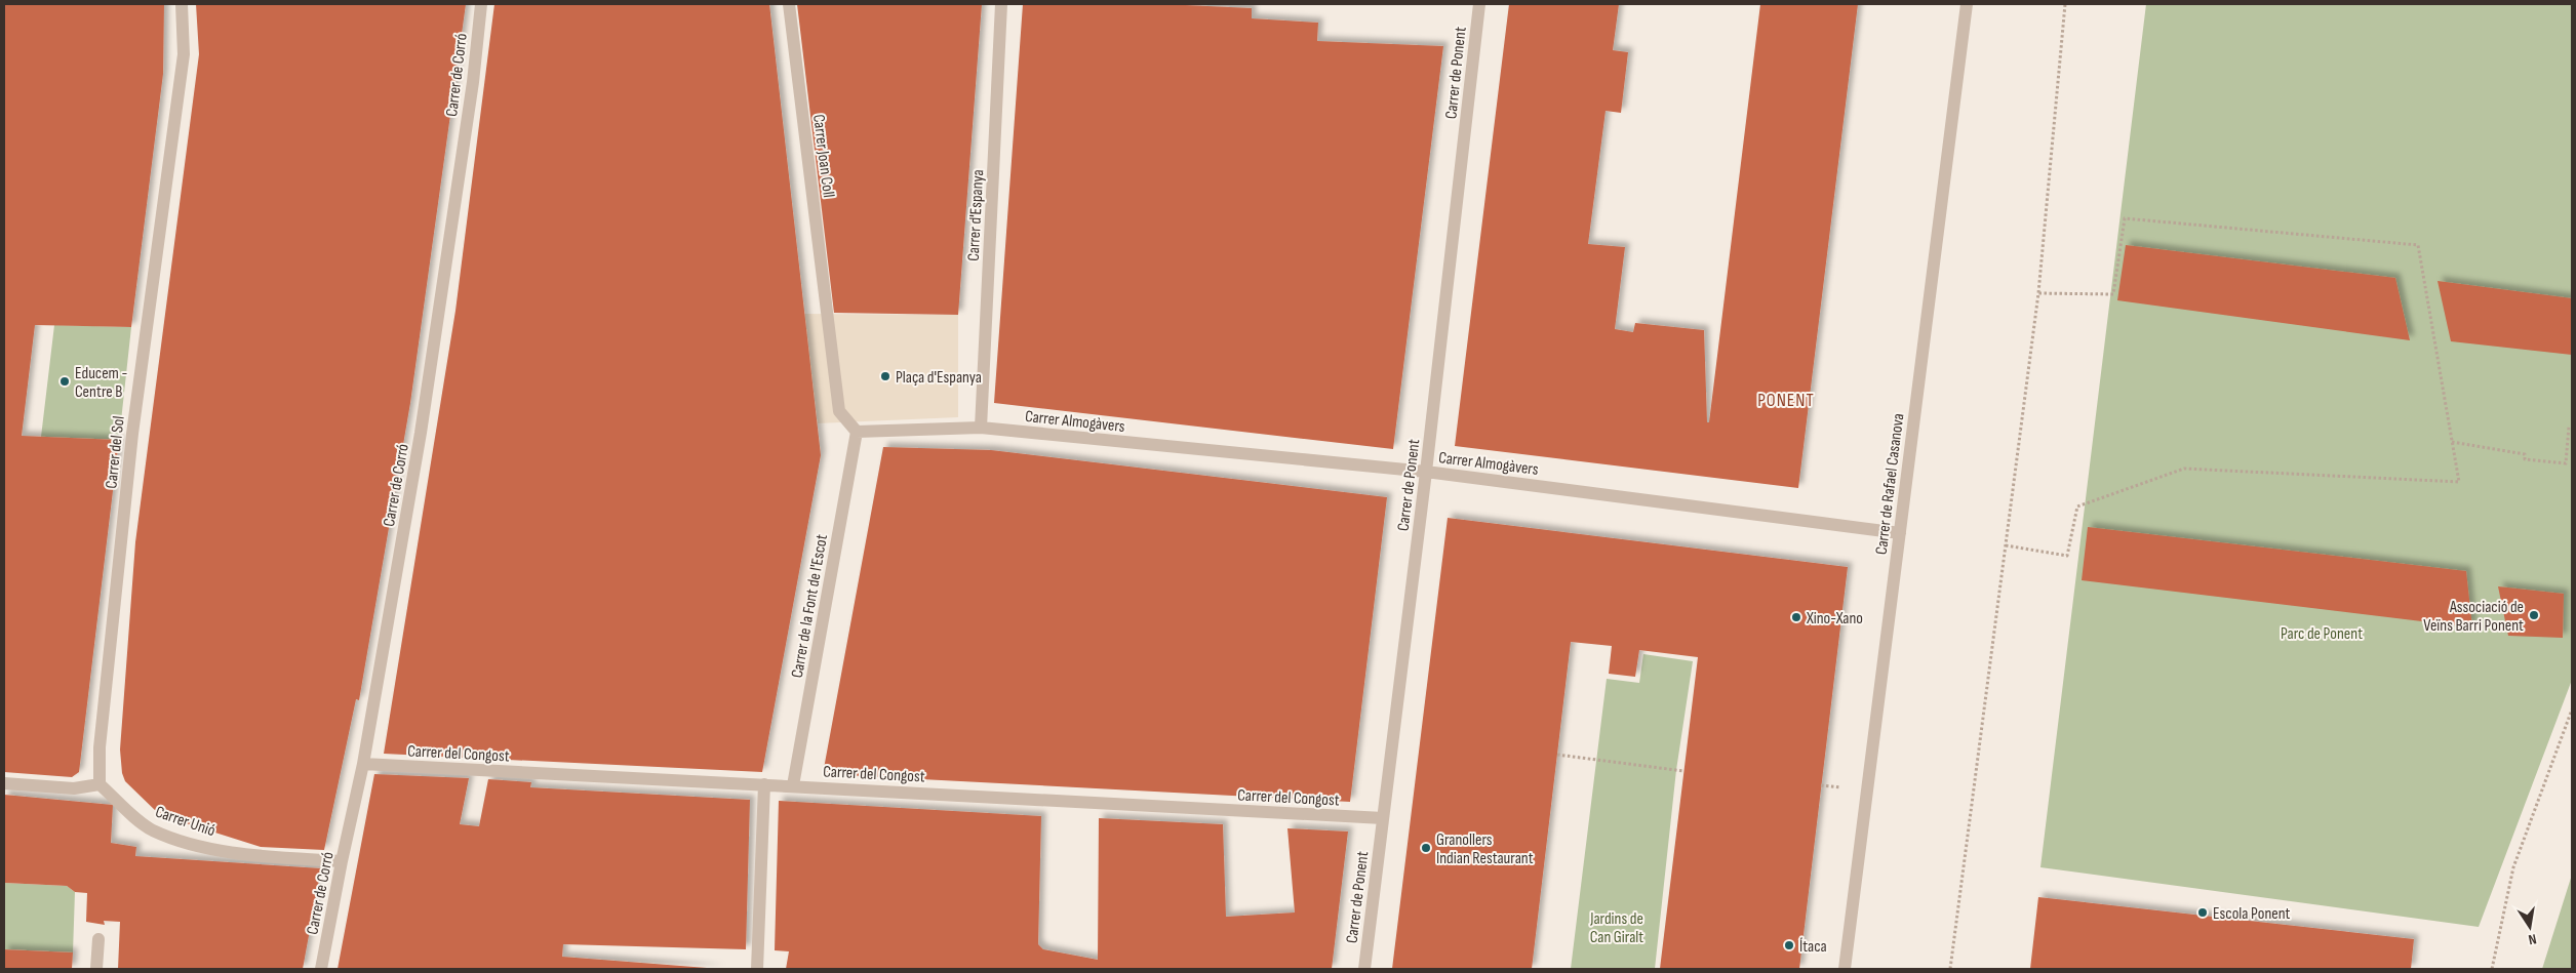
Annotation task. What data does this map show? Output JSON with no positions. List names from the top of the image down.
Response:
{
  "streets": {
    "street": [
      "Carrer de Ponent",
      "Carrer de Corró",
      "Carrer Joan Coll",
      "Carrer d'Espanya",
      "Carrer Almogàvers",
      "Carrer del Sol",
      "Carrer de Rafael Casanova",
      "Carrer de la Font de l'Escot",
      "Carrer del Congost",
      "Carrer Unió"
    ]
  },
  "crossings": [
    ["Carrer de Ponent", "Carrer Almogàvers"],
    ["Carrer de Ponent", "Carrer del Congost"],
    ["Carrer de Corró", "Carrer del Congost"],
    ["Carrer de Corró", "Carrer Unió"],
    ["Carrer Joan Coll", "Carrer de la Font de l'Escot"],
    ["Carrer d'Espanya", "Carrer Almogàvers"],
    ["Carrer Almogàvers", "Carrer de Rafael Casanova"],
    ["Carrer del Sol", "Carrer Unió"],
    ["Carrer de la Font de l'Escot", "Carrer del Congost"]
  ],
  "districts": ["PONENT"],
  "parks": ["Parc de Ponent", "Jardins de Can Giralt"],
  "places": [
    "Plaça d'Espanya",
    "Educem - Centre B",
    "Associació de Veïns Barri Ponent",
    "Xino-Xano",
    "Granollers Indian Restaurant",
    "Escola Ponent",
    "Ítaca"
  ],
  "north": "bottom"
}
